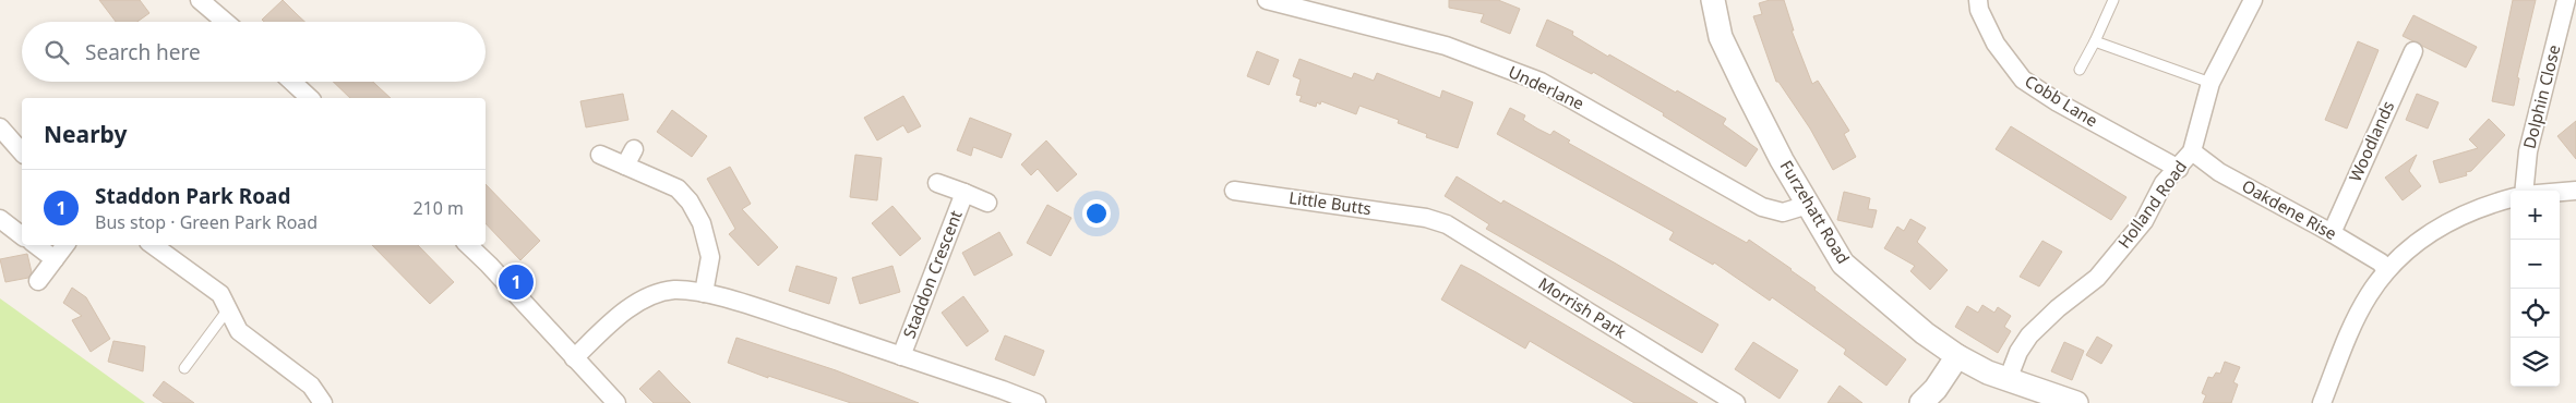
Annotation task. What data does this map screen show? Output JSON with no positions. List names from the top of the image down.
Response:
{
  "streets": {
    "street": [
      "Underlane",
      "Dolphin Close",
      "Cobb Lane",
      "Woodlands",
      "Little Butts",
      "Holland Road",
      "Oakdene Rise",
      "Furzehatt Road",
      "Staddon Crescent",
      "Morrish Park"
    ]
  },
  "crossings": [
    ["Underlane", "Furzehatt Road"],
    ["Cobb Lane", "Holland Road"],
    ["Woodlands", "Oakdene Rise"],
    ["Little Butts", "Morrish Park"],
    ["Holland Road", "Oakdene Rise"],
    ["Holland Road", "Furzehatt Road"]
  ],
  "page": {
    "search": "Search here",
    "heading": "Nearby",
    "list": [
      {
        "mark": "1",
        "name": "Staddon Park Road",
        "note": "Bus stop · Green Park Road",
        "value": "210 m"
      }
    ],
    "map_buttons": ["+", "−"],
    "pins": "1"
  }
}
